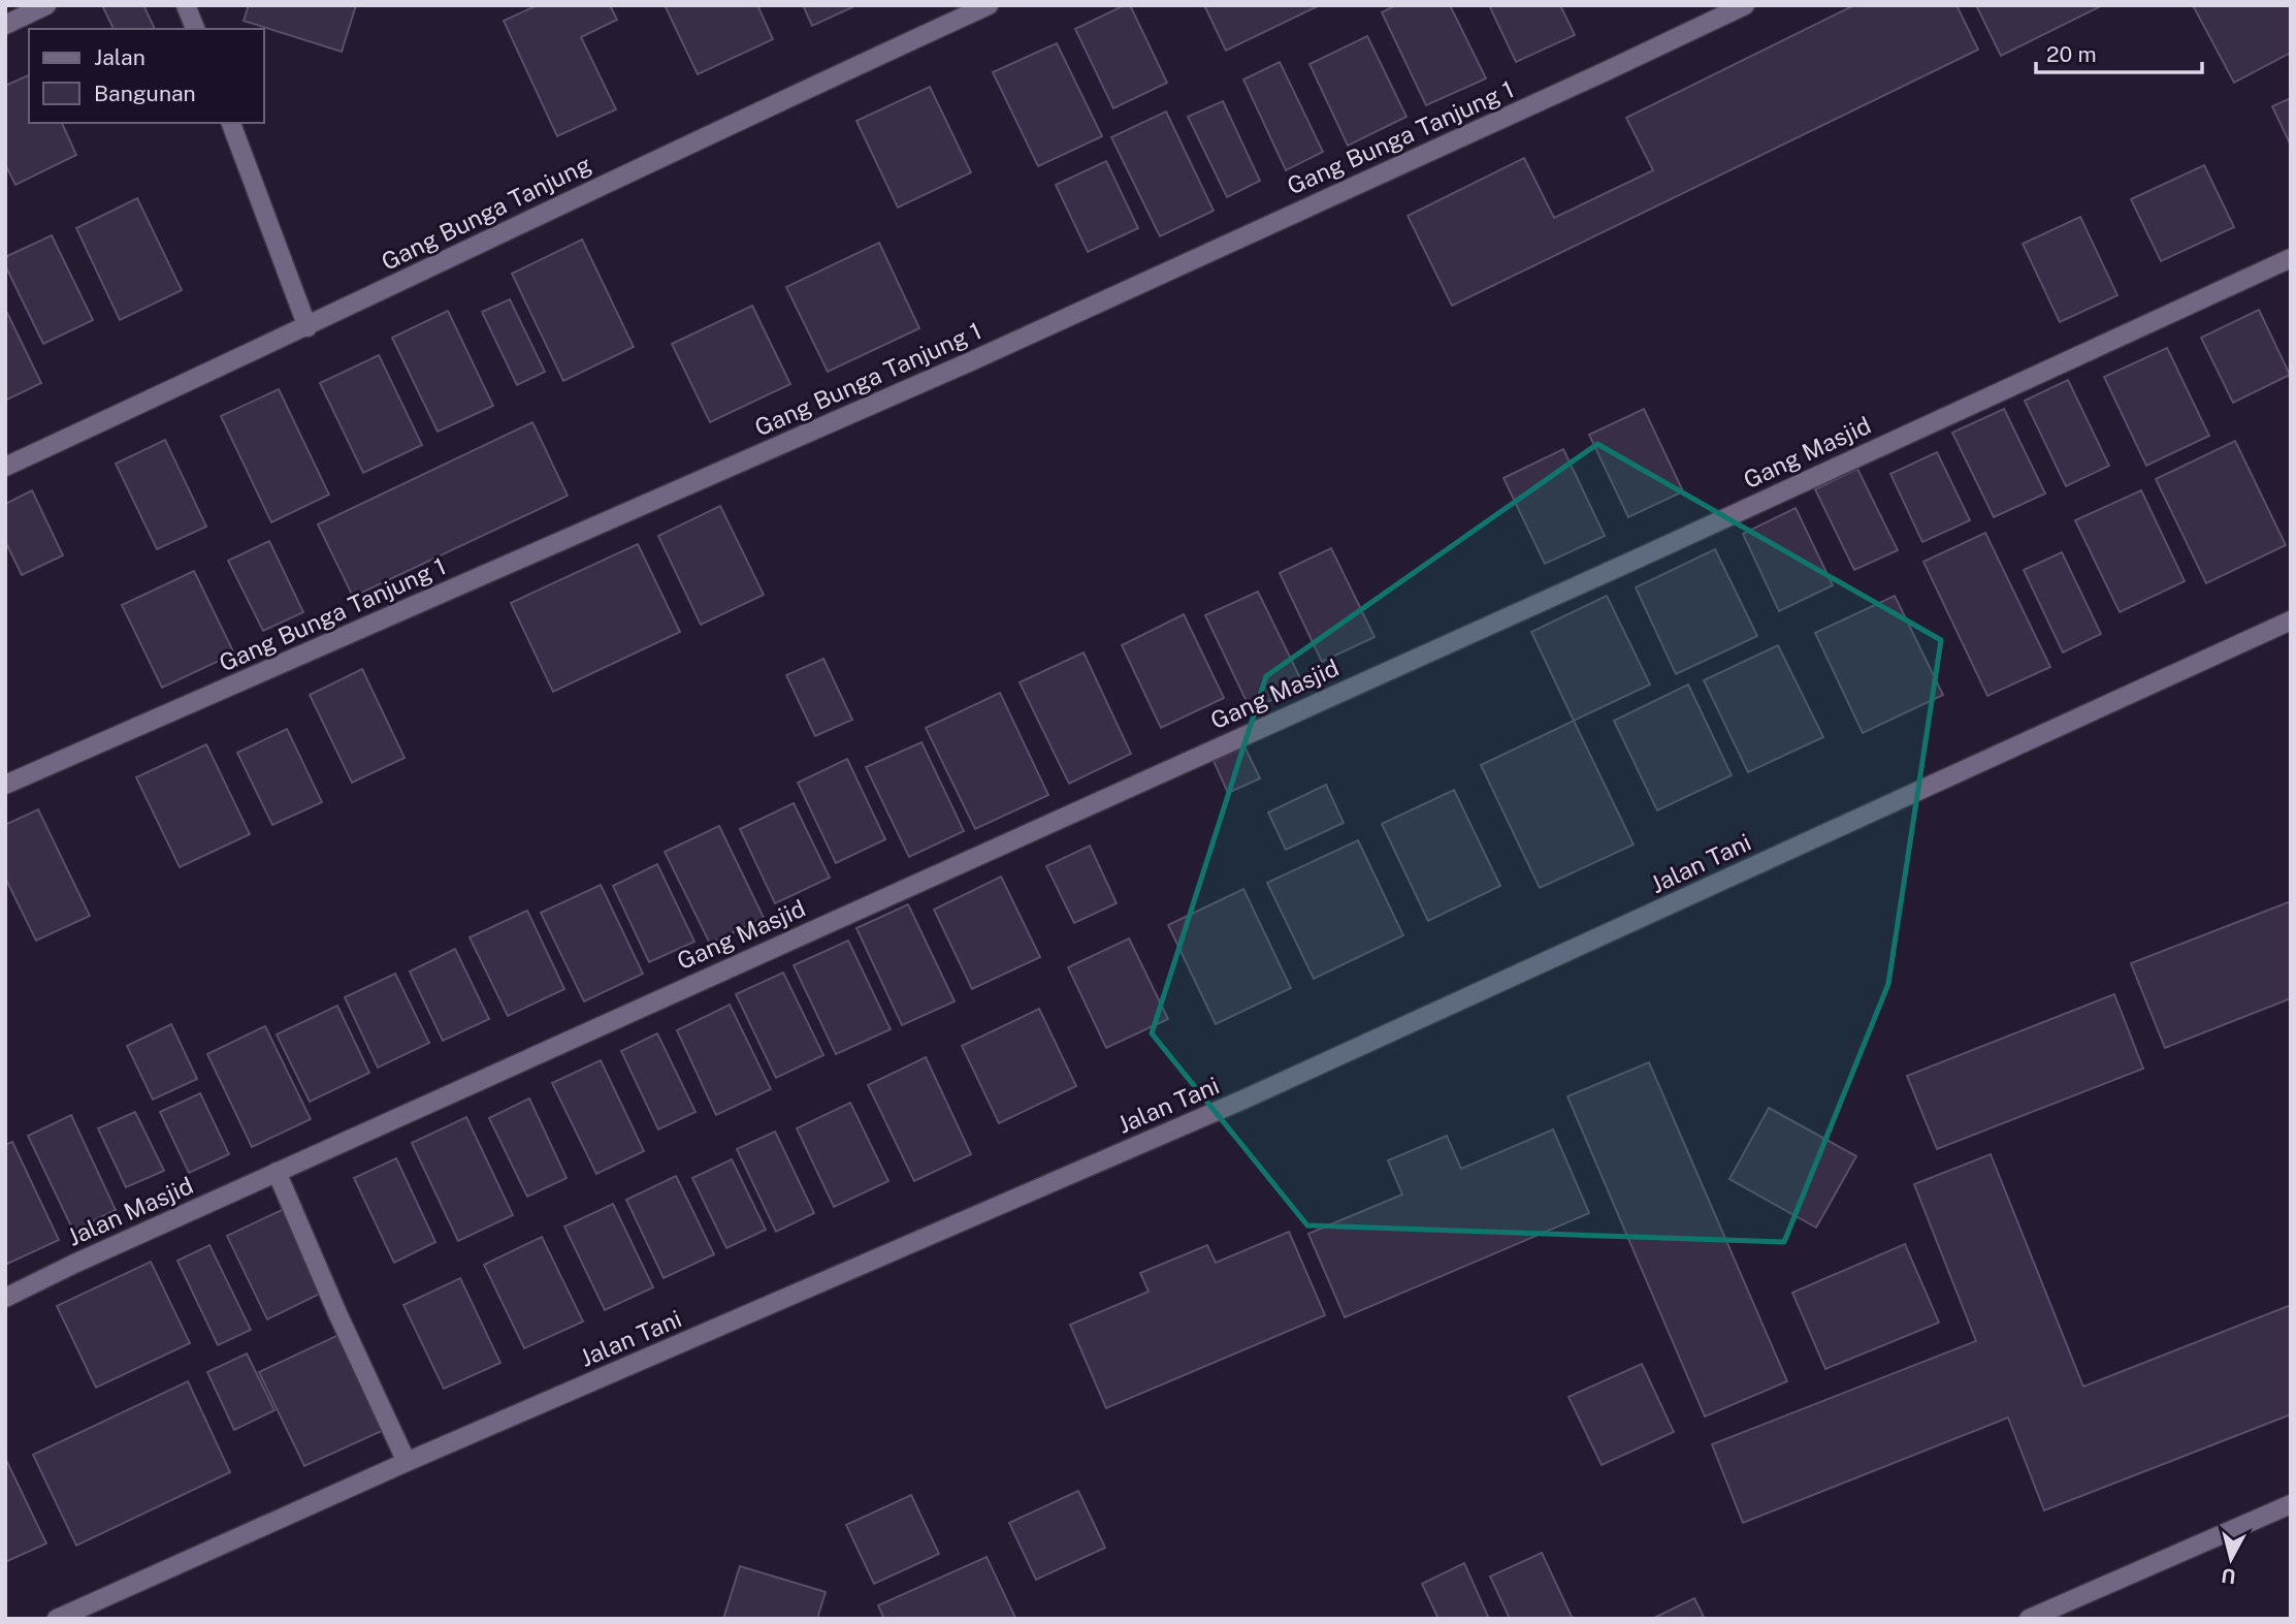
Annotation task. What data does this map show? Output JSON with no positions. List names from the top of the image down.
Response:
{
  "streets": {
    "street": [
      "Gang Bunga Tanjung 1",
      "Gang Bunga Tanjung",
      "Gang Masjid",
      "Jalan Tani",
      "Jalan Masjid"
    ]
  },
  "crossings": [
    ["Gang Masjid", "Jalan Masjid"]
  ],
  "legend": ["Jalan", "Bangunan"],
  "scale_bar": "20 m",
  "north": "bottom"
}
